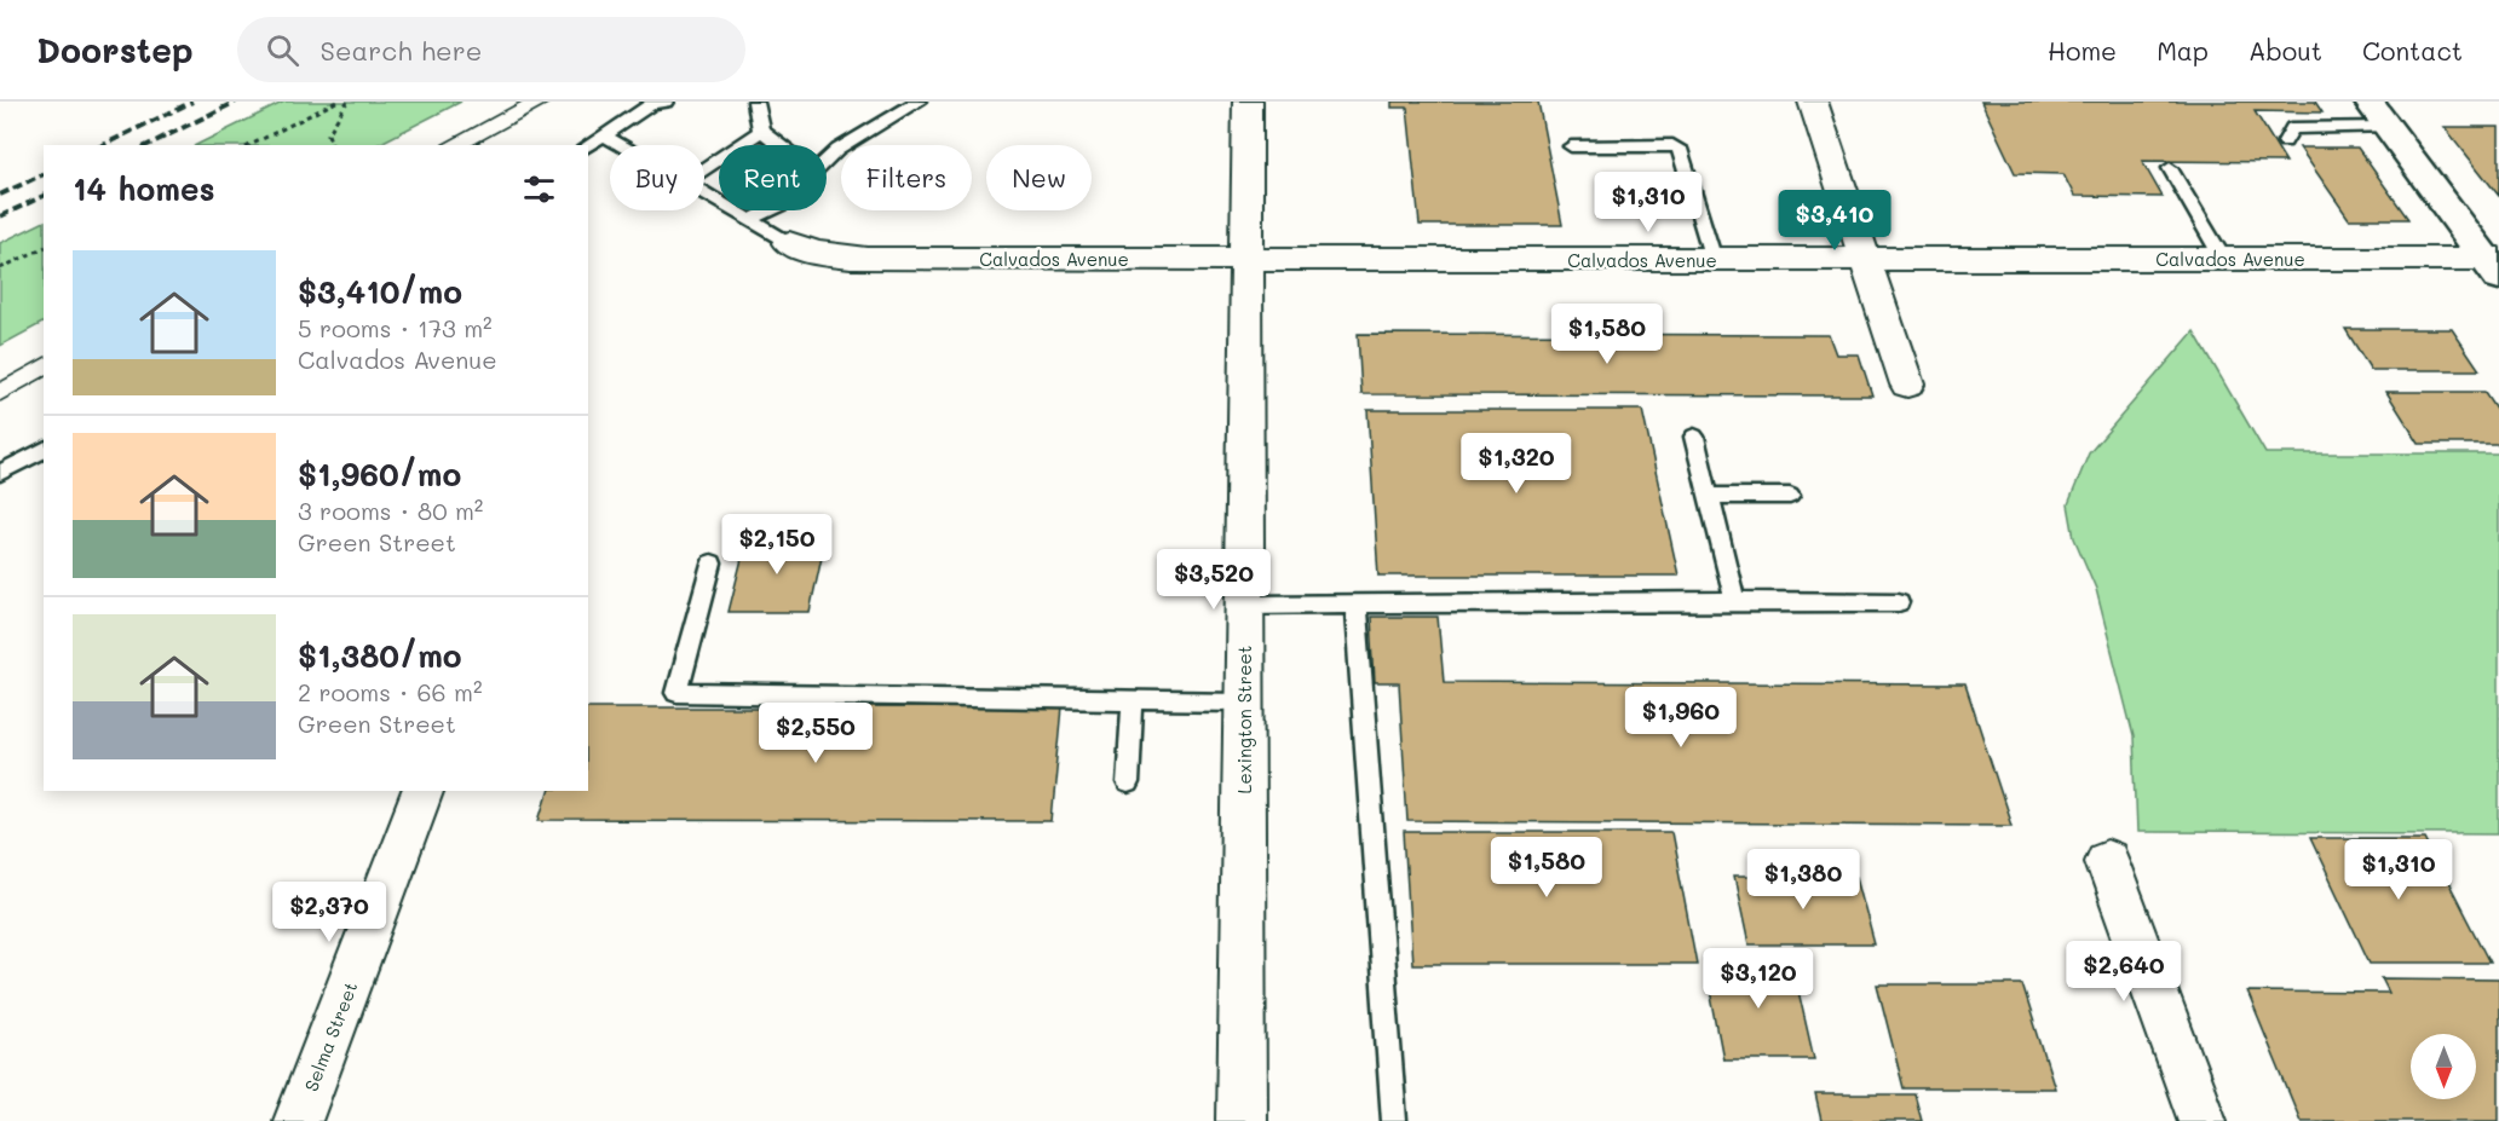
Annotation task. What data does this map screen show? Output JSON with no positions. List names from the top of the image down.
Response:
{
  "streets": {
    "street": ["Calvados Avenue", "Lexington Street", "Selma Street"]
  },
  "crossings": [
    ["Calvados Avenue", "Lexington Street"]
  ],
  "north": "bottom",
  "page": {
    "header": "Doorstep",
    "search": "Search here",
    "nav": [
      "Home",
      "Map",
      "About",
      "Contact"
    ],
    "chip": [
      "Buy",
      "Rent",
      "Filters",
      "New"
    ],
    "heading": "14 homes",
    "price": [
      "$1,310",
      "$3,410",
      "$1,580",
      "$1,320",
      "$2,150",
      "$3,520",
      "$1,960",
      "$2,550",
      "$1,580",
      "$1,310",
      "$1,380",
      "$2,370",
      "$2,640",
      "$3,120"
    ],
    "list": [
      {
        "name": "$3,410/mo",
        "note": "5 rooms · 173 m² · Calvados Avenue"
      },
      {
        "name": "$1,960/mo",
        "note": "3 rooms · 80 m² · Green Street"
      },
      {
        "name": "$1,380/mo",
        "note": "2 rooms · 66 m² · Green Street"
      }
    ]
  }
}
